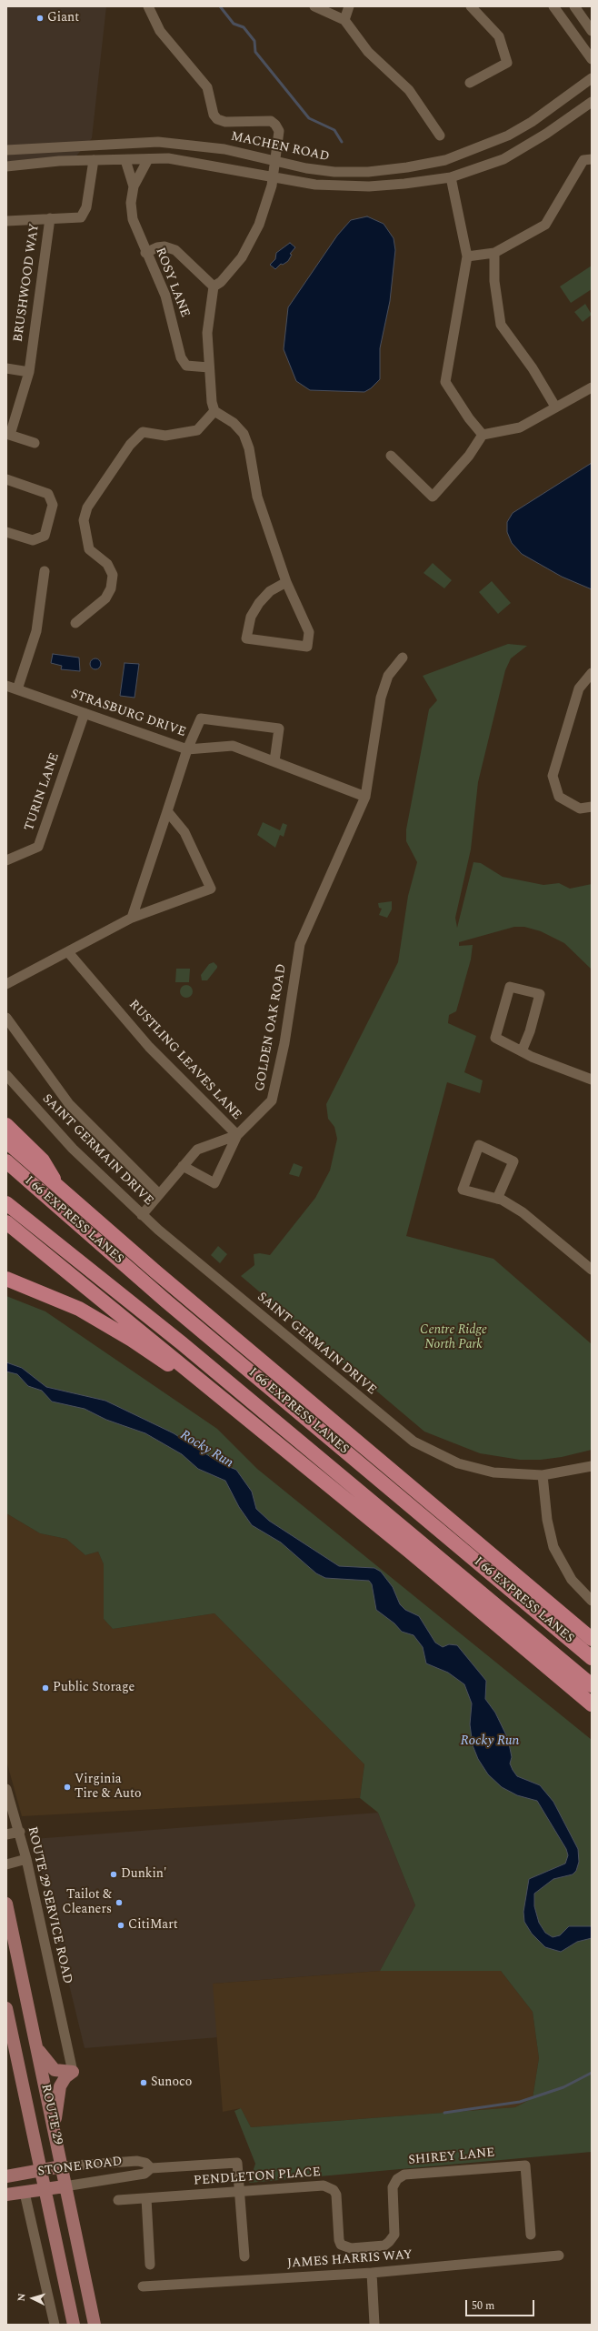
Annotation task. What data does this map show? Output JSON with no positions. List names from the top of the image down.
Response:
{
  "streets": {
    "highway": ["I 66 EXPRESS LANES"],
    "main road": ["ROUTE 29", "STONE ROAD"],
    "street": [
      "MACHEN ROAD",
      "BRUSHWOOD WAY",
      "ROSY LANE",
      "STRASBURG DRIVE",
      "TURIN LANE",
      "GOLDEN OAK ROAD",
      "RUSTLING LEAVES LANE",
      "SAINT GERMAIN DRIVE",
      "ROUTE 29 SERVICE ROAD",
      "SHIREY LANE",
      "PENDLETON PLACE",
      "JAMES HARRIS WAY"
    ]
  },
  "crossings": [
    ["STRASBURG DRIVE", "TURIN LANE"],
    ["STRASBURG DRIVE", "GOLDEN OAK ROAD"],
    ["GOLDEN OAK ROAD", "RUSTLING LEAVES LANE"],
    ["GOLDEN OAK ROAD", "SAINT GERMAIN DRIVE"],
    ["ROUTE 29", "STONE ROAD"],
    ["SHIREY LANE", "PENDLETON PLACE"],
    ["STONE ROAD", "PENDLETON PLACE"]
  ],
  "water": ["Rocky Run"],
  "parks": ["Centre Ridge North Park"],
  "places": [
    "Giant",
    "Public Storage",
    "Virginia Tire & Auto",
    "Dunkin'",
    "Tailot & Cleaners",
    "CitiMart",
    "Sunoco"
  ],
  "scale_bar": "50 m",
  "north": "left"
}
